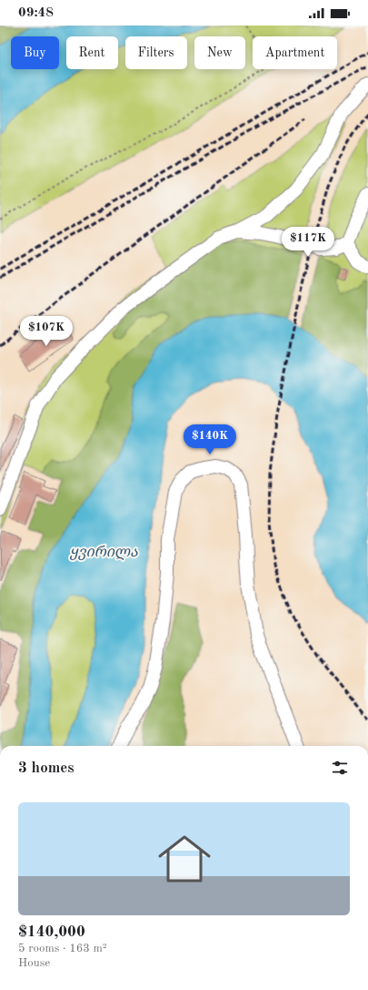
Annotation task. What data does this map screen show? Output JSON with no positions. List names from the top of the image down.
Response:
{
  "water": ["ყვირილა"],
  "page": {
    "status": "09:48",
    "chip": [
      "Buy",
      "Rent",
      "Filters",
      "New",
      "Apartment"
    ],
    "price": ["$117K", "$107K", "$140K"],
    "heading": "3 homes",
    "list": [
      {
        "name": "$140,000",
        "note": "5 rooms · 163 m² · House"
      }
    ]
  }
}
